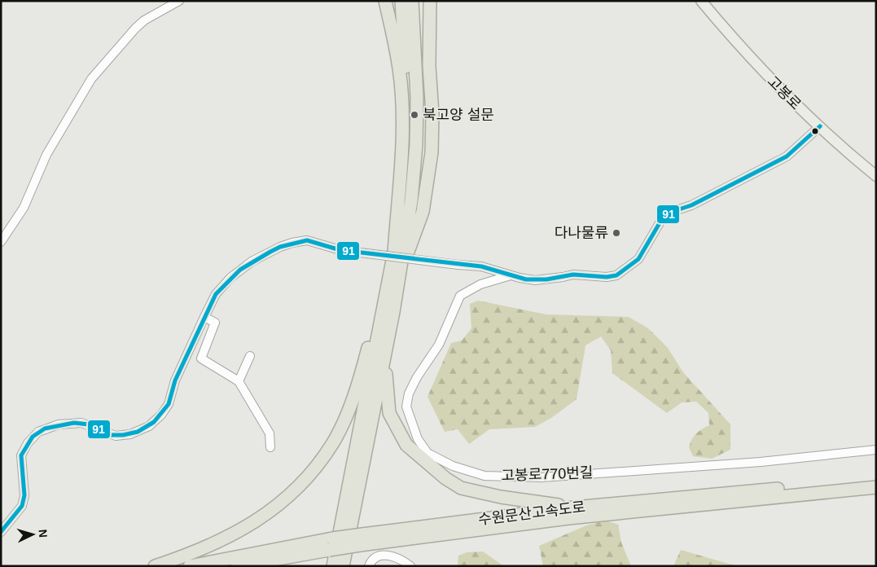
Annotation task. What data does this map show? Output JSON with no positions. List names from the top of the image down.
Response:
{
  "streets": {
    "highway": ["수원문산고속도로"],
    "main road": ["고봉로"],
    "street": ["고봉로770번길"]
  },
  "places": ["북고양 설문", "다나물류"],
  "lines": ["transit line 91"],
  "north": "right"
}
